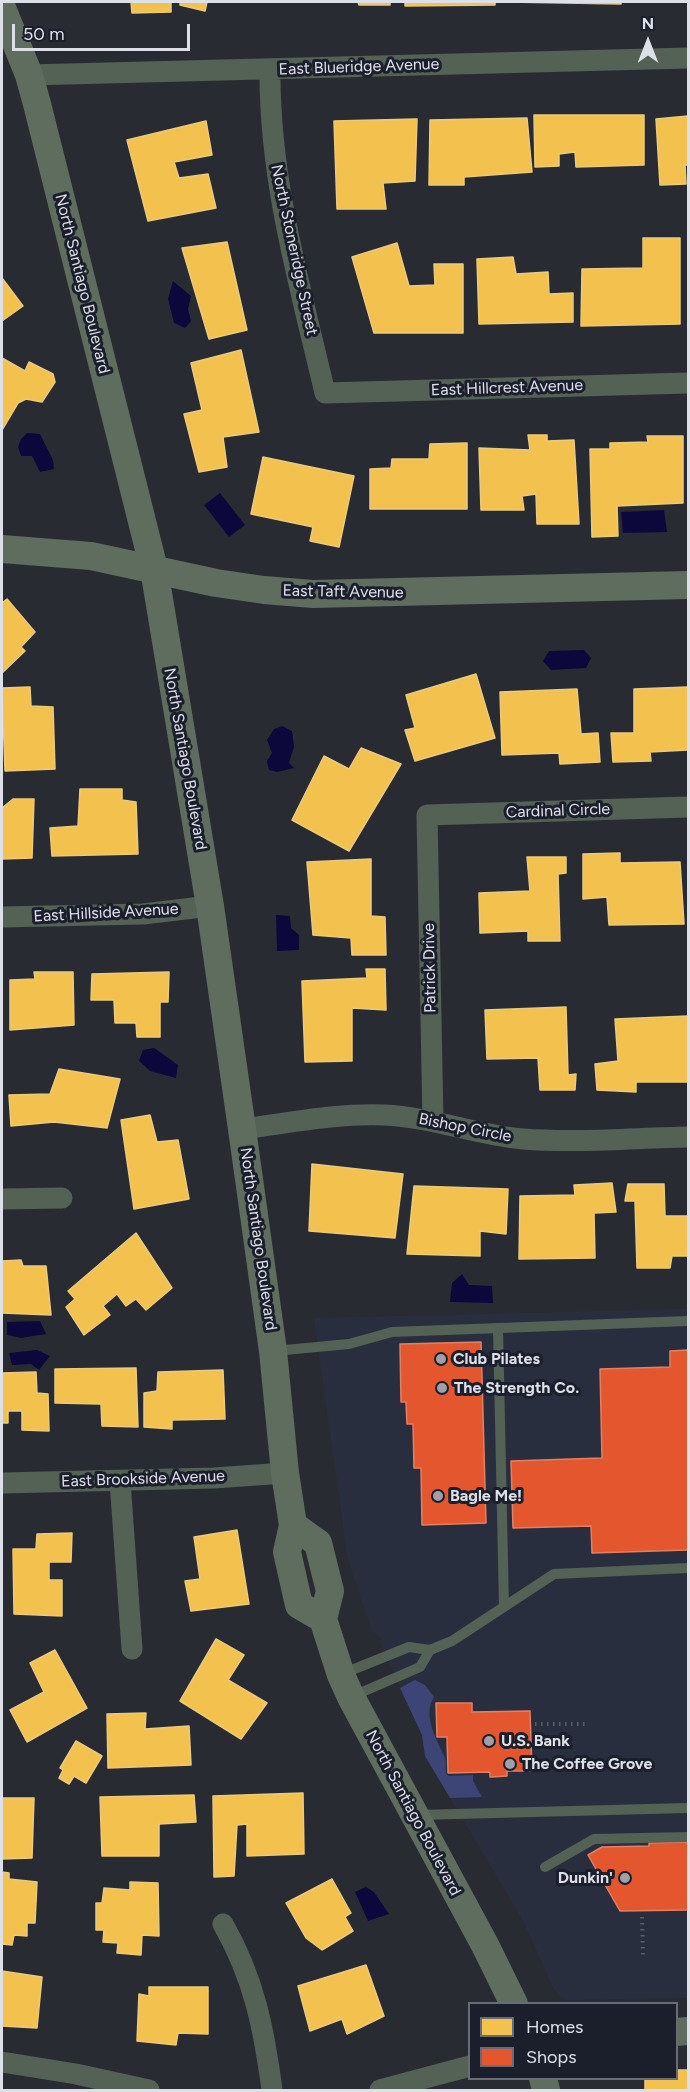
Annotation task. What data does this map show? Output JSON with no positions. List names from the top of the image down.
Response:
{
  "streets": {
    "main road": ["North Santiago Boulevard", "East Taft Avenue"],
    "street": [
      "East Blueridge Avenue",
      "North Stoneridge Street",
      "East Hillcrest Avenue",
      "Cardinal Circle",
      "East Hillside Avenue",
      "Patrick Drive",
      "Bishop Circle",
      "East Brookside Avenue"
    ]
  },
  "crossings": [
    ["East Blueridge Avenue", "North Stoneridge Street"],
    ["East Blueridge Avenue", "North Santiago Boulevard"],
    ["North Stoneridge Street", "East Hillcrest Avenue"],
    ["North Santiago Boulevard", "East Taft Avenue"],
    ["North Santiago Boulevard", "East Hillside Avenue"],
    ["North Santiago Boulevard", "Bishop Circle"],
    ["North Santiago Boulevard", "East Brookside Avenue"],
    ["Cardinal Circle", "Patrick Drive"],
    ["Patrick Drive", "Bishop Circle"]
  ],
  "places": [
    "Club Pilates",
    "The Strength Co.",
    "Bagle Me!",
    "U.S. Bank",
    "The Coffee Grove",
    "Dunkin'"
  ],
  "legend": ["Homes", "Shops"],
  "scale_bar": "50 m",
  "north": "top"
}
